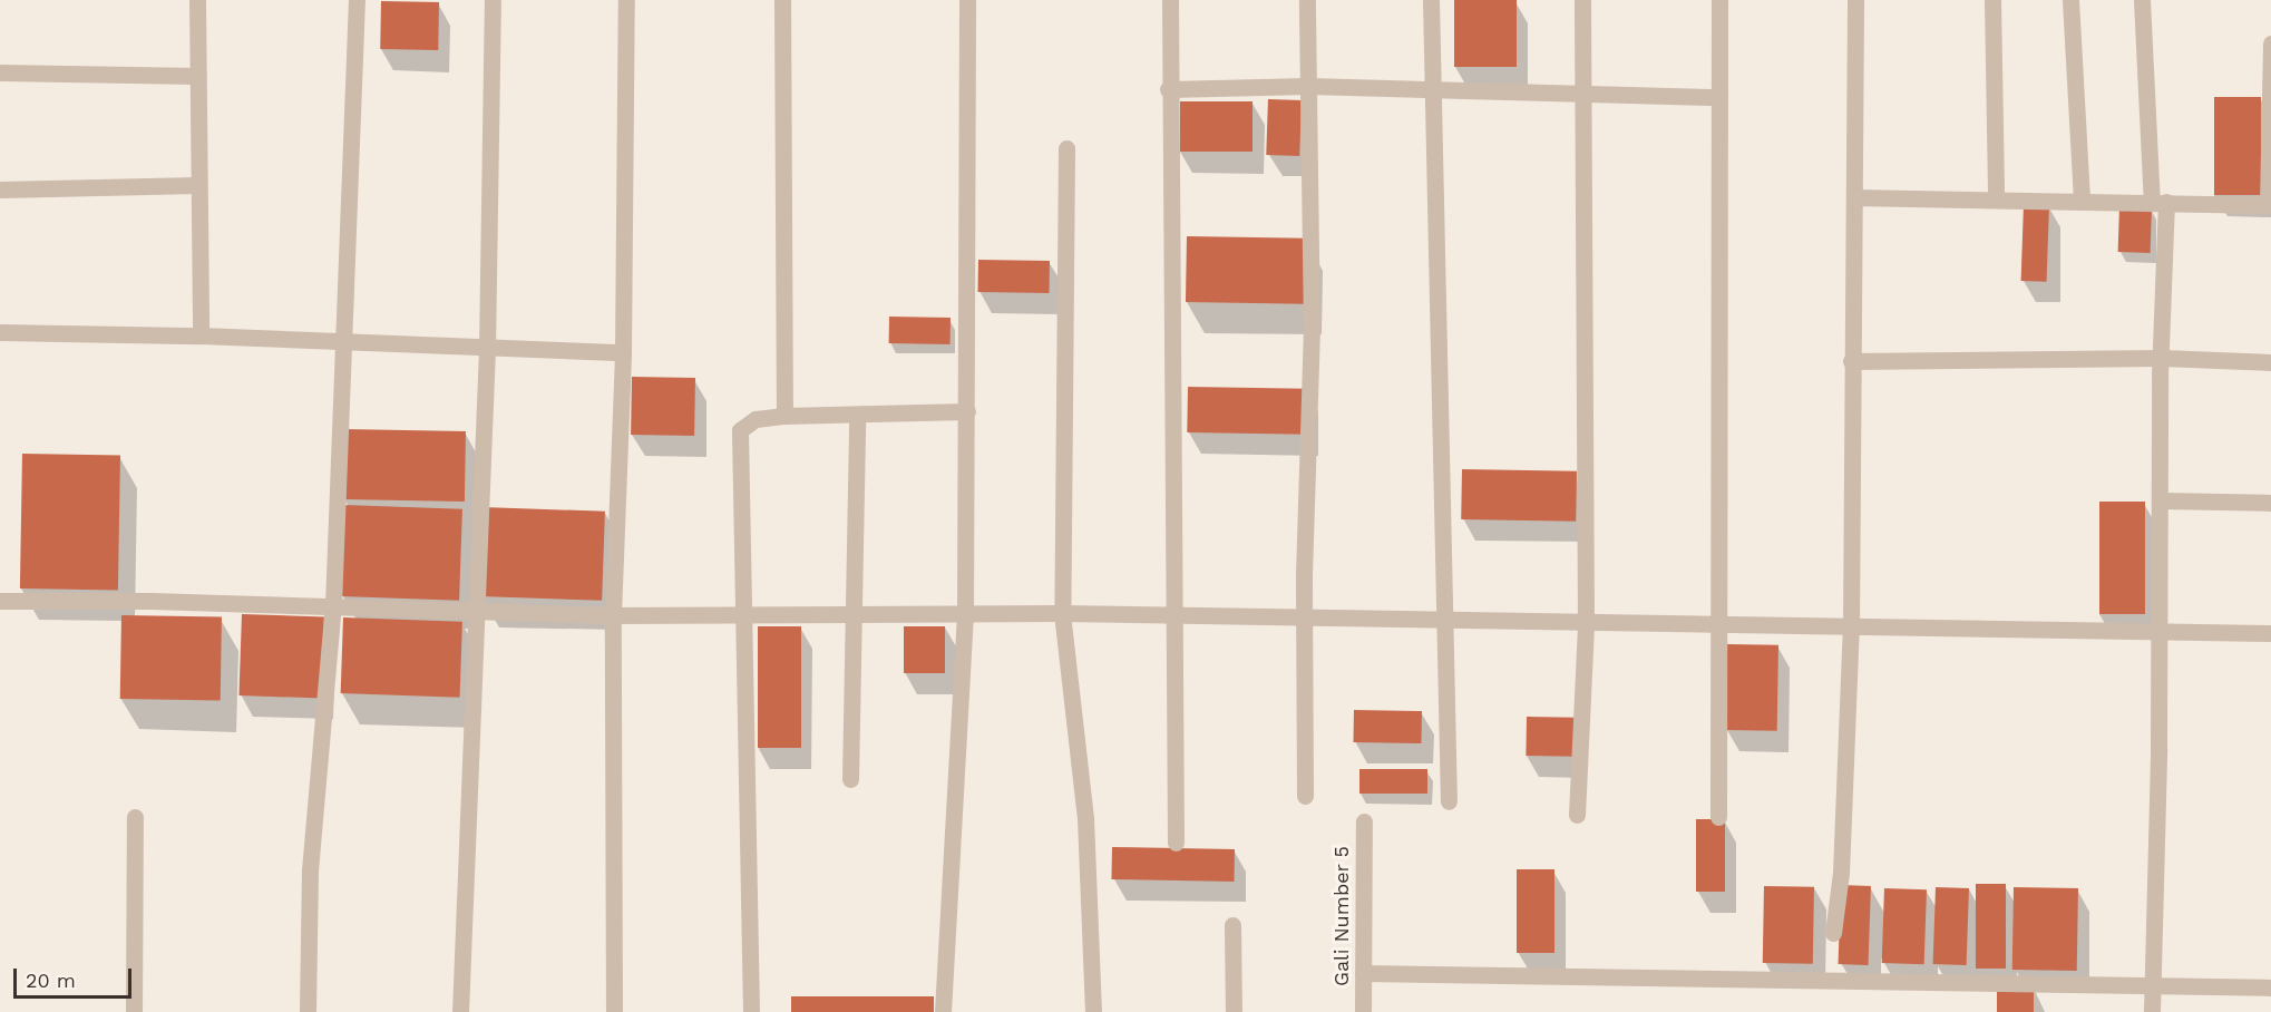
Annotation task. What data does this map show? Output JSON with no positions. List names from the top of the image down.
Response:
{
  "streets": {
    "street": ["Gali Number 5"]
  },
  "scale_bar": "20 m"
}
